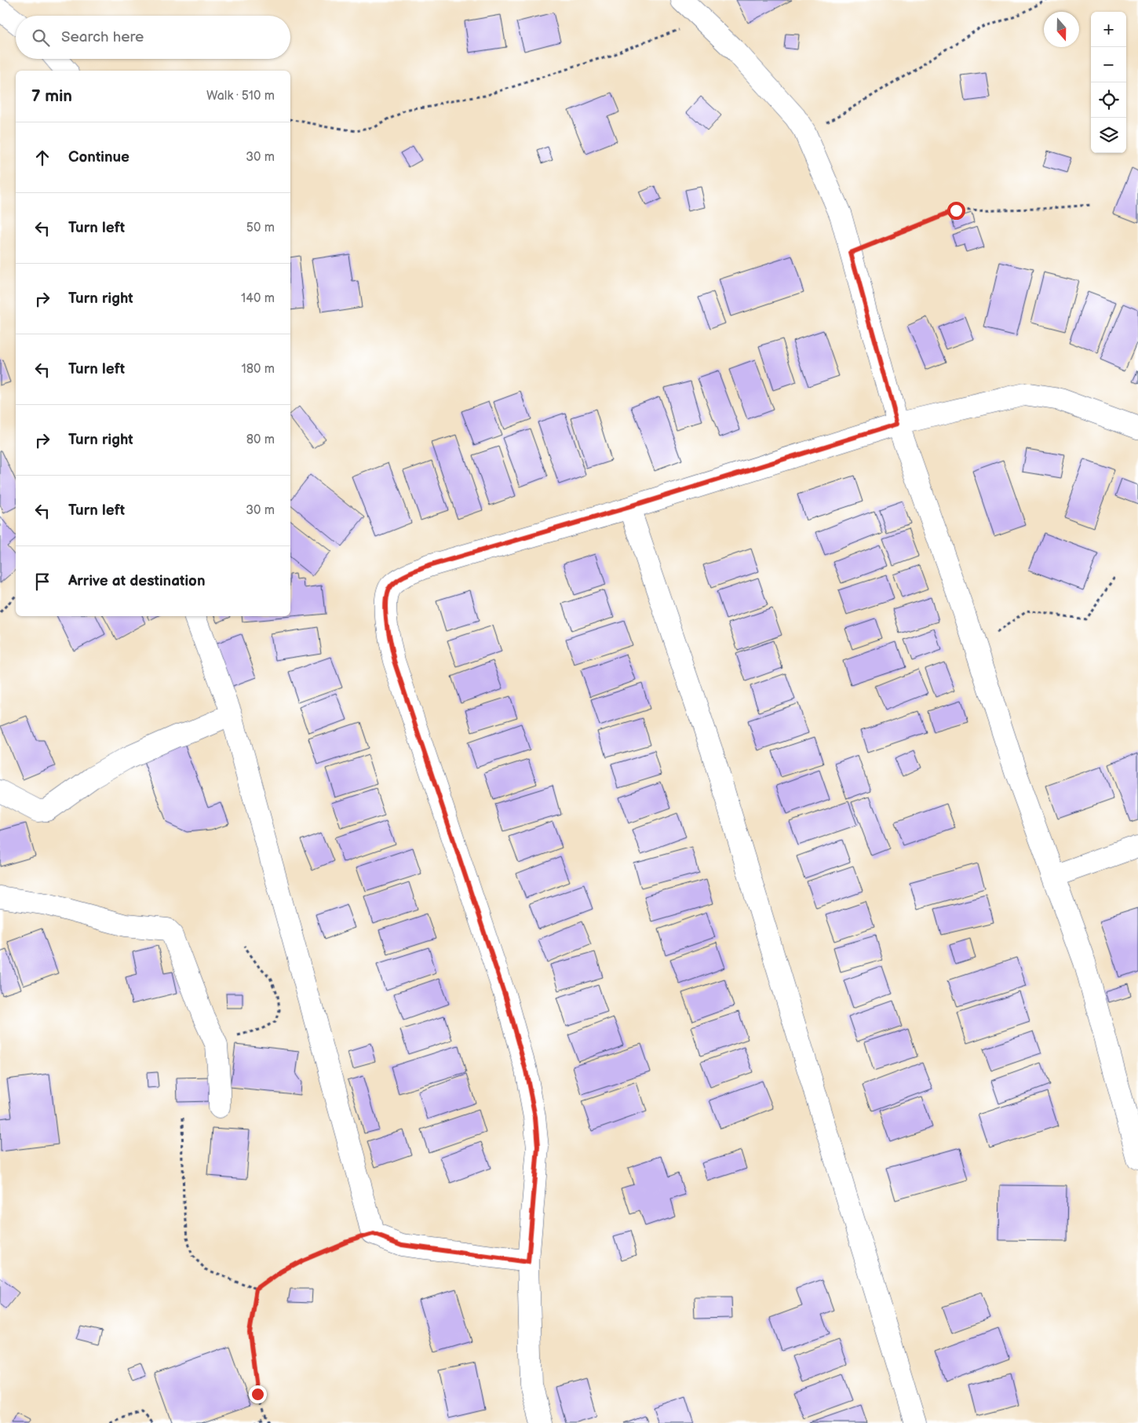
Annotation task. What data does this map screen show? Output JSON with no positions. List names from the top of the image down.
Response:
{
  "north": "bottom",
  "page": {
    "map_buttons": ["+", "−"],
    "search": "Search here",
    "heading": ["7 min", "Walk · 510 m"],
    "list": [
      ["Continue", "30 m"],
      ["Turn left", "50 m"],
      ["Turn right", "140 m"],
      ["Turn left", "180 m"],
      ["Turn right", "80 m"],
      ["Turn left", "30 m"],
      "Arrive at destination"
    ]
  }
}
